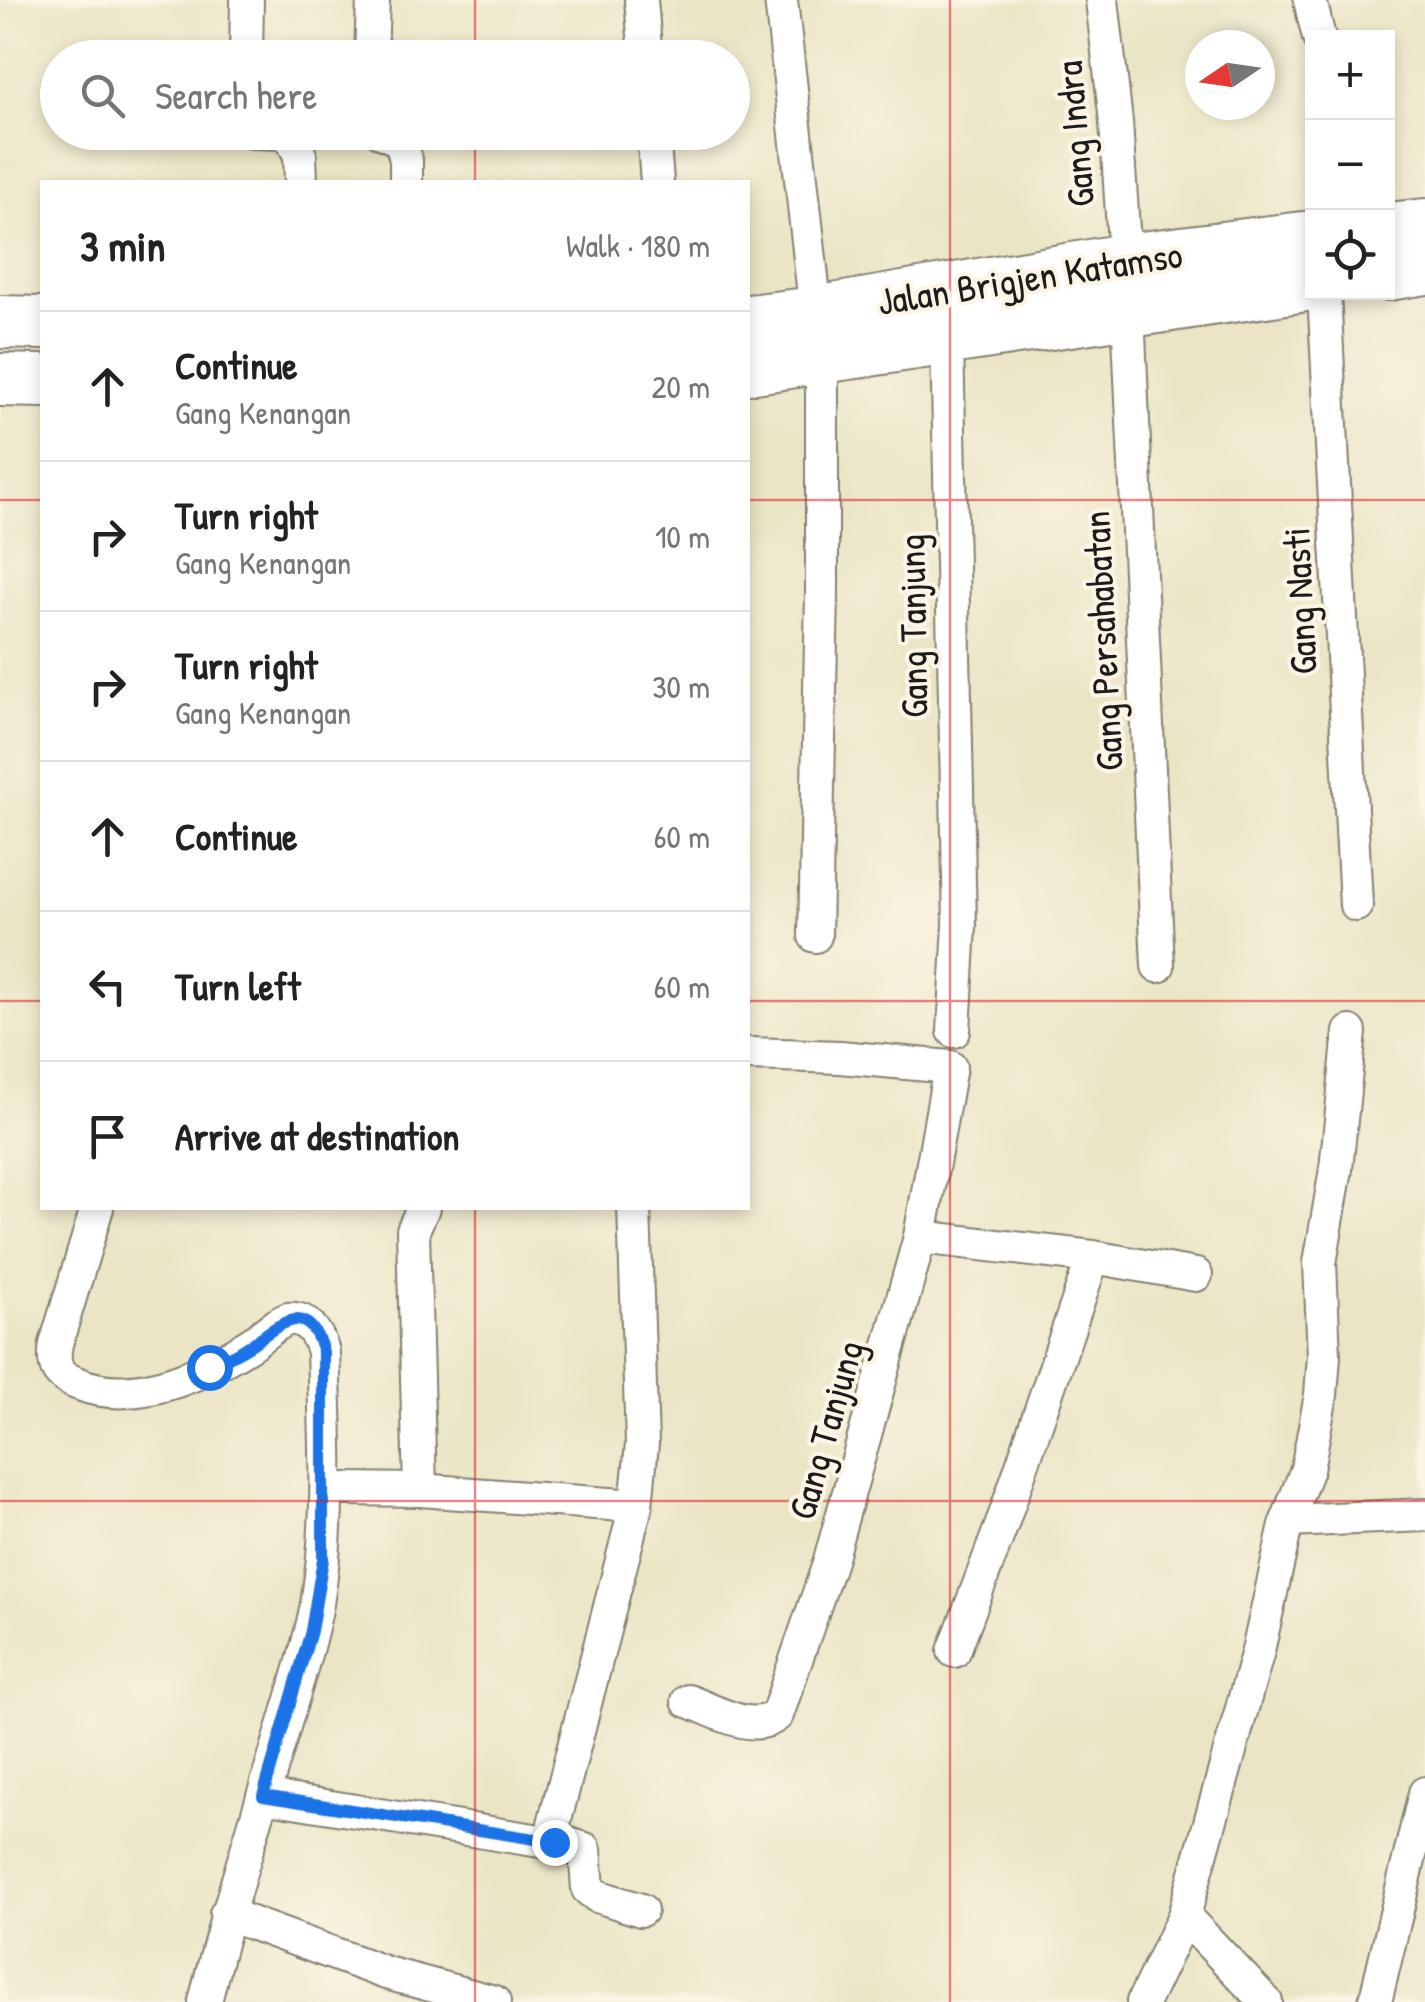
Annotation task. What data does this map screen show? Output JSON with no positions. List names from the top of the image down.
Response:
{
  "streets": {
    "main road": ["Jalan Brigjen Katamso"],
    "street": [
      "Gang Indra",
      "Gang Nasti",
      "Gang Tanjung",
      "Gang Persahabatan"
    ]
  },
  "crossings": [
    ["Gang Indra", "Jalan Brigjen Katamso"],
    ["Jalan Brigjen Katamso", "Gang Tanjung"],
    ["Jalan Brigjen Katamso", "Gang Persahabatan"]
  ],
  "north": "left",
  "page": {
    "map_buttons": ["+", "−"],
    "search": "Search here",
    "heading": ["3 min", "Walk · 180 m"],
    "list": [
      ["Continue", "Gang Kenangan", "20 m"],
      ["Turn right", "Gang Kenangan", "10 m"],
      ["Turn right", "Gang Kenangan", "30 m"],
      ["Continue", "60 m"],
      ["Turn left", "60 m"],
      "Arrive at destination"
    ]
  }
}
